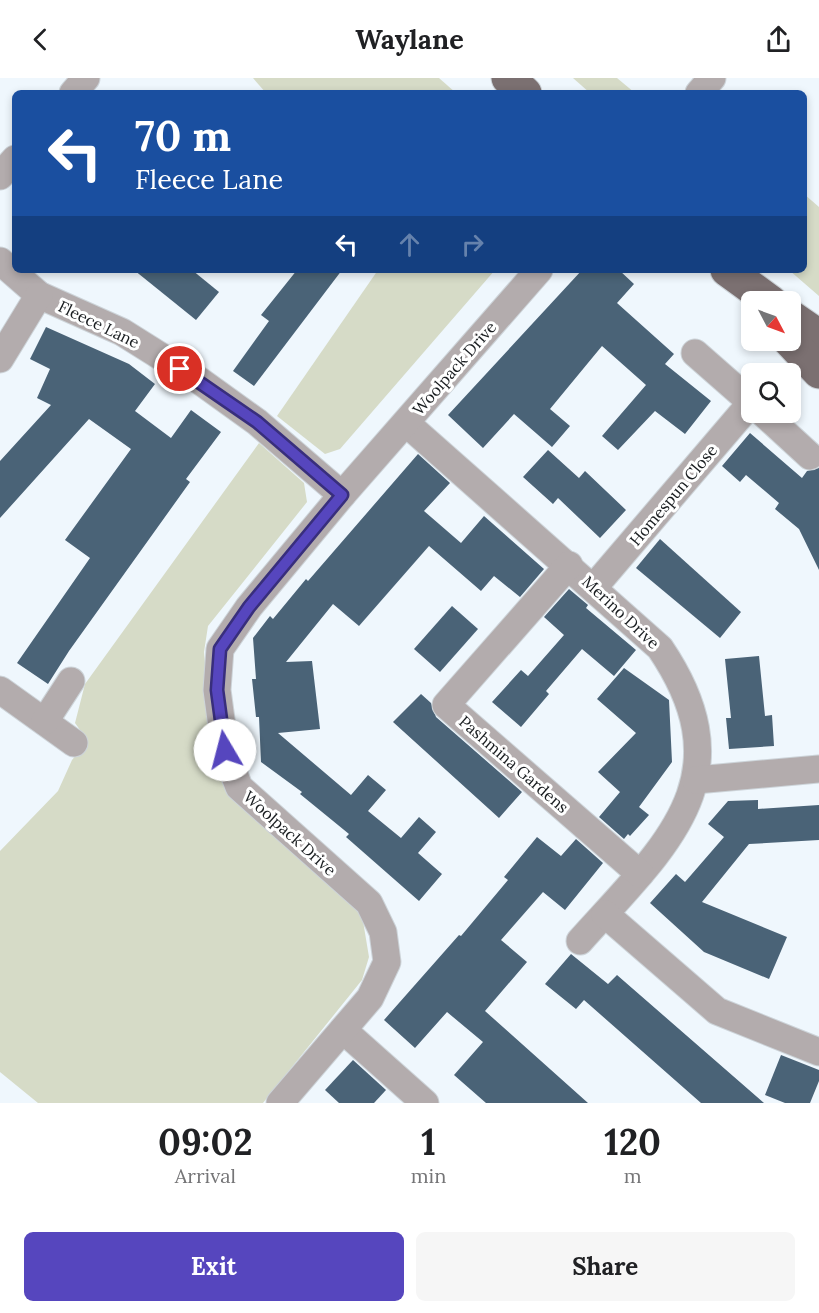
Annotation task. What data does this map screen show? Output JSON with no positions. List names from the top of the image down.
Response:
{
  "streets": {
    "street": [
      "Fleece Lane",
      "Woolpack Drive",
      "Homespun Close",
      "Merino Drive",
      "Pashmina Gardens"
    ]
  },
  "crossings": [
    ["Fleece Lane", "Woolpack Drive"],
    ["Woolpack Drive", "Merino Drive"],
    ["Homespun Close", "Merino Drive"],
    ["Merino Drive", "Pashmina Gardens"]
  ],
  "north": "bottom right",
  "page": {
    "header": "Waylane",
    "turn": ["70 m", "Fleece Lane"],
    "eta": [
      "09:02",
      "Arrival",
      "1",
      "min",
      "120",
      "m"
    ],
    "buttons": ["Exit", "Share"]
  }
}
